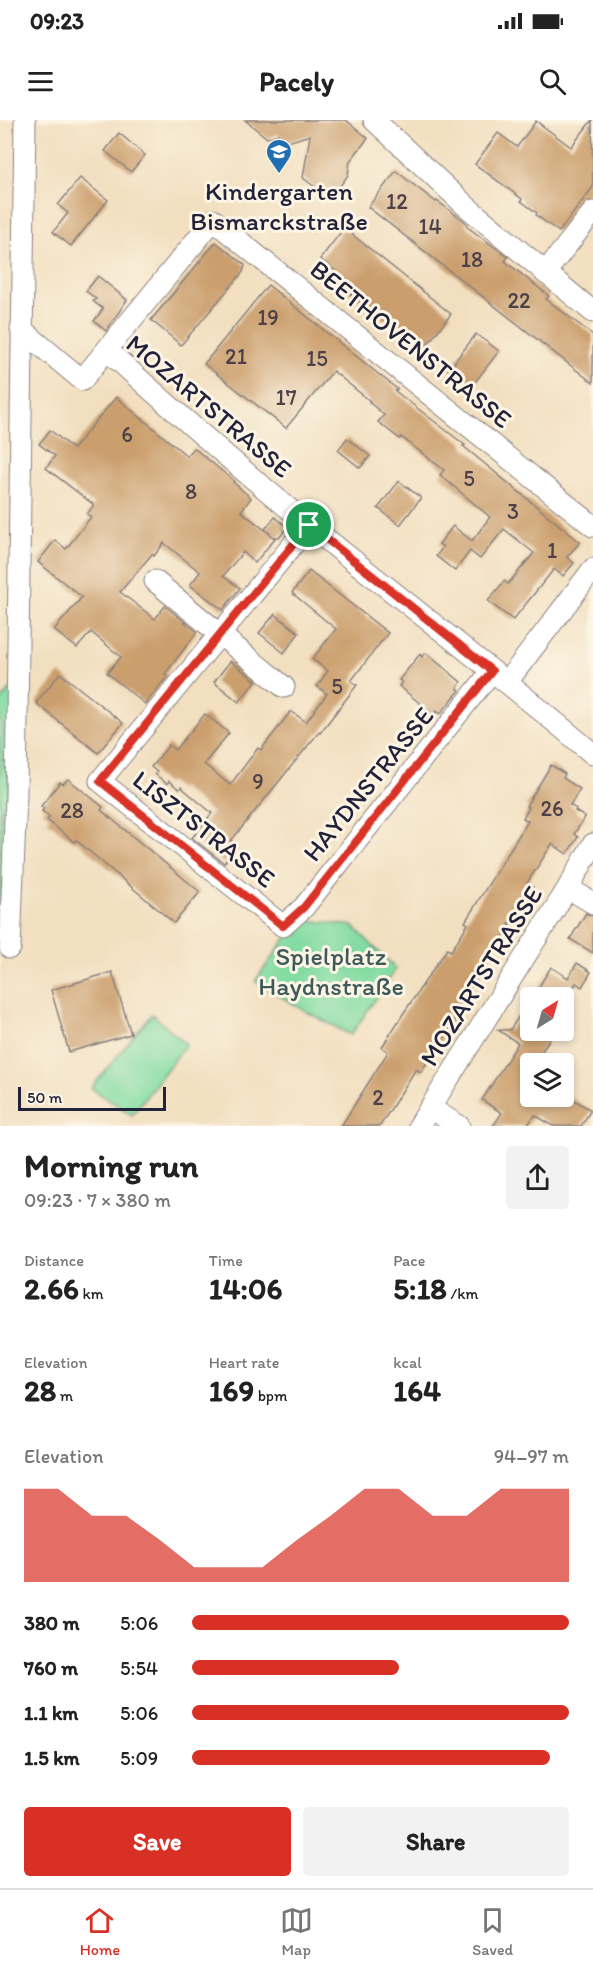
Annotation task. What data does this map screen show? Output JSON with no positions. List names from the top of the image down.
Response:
{
  "streets": {
    "street": [
      "BEETHOVENSTRASSE",
      "MOZARTSTRASSE",
      "HAYDNSTRASSE",
      "LISZTSTRASSE"
    ]
  },
  "crossings": [
    ["BEETHOVENSTRASSE", "MOZARTSTRASSE"],
    ["MOZARTSTRASSE", "HAYDNSTRASSE"],
    ["MOZARTSTRASSE", "LISZTSTRASSE"],
    ["HAYDNSTRASSE", "LISZTSTRASSE"]
  ],
  "parks": ["Spielplatz Haydnstraße"],
  "places": {
    "school or university": ["Kindergarten Bismarckstraße"]
  },
  "house_numbers": [
    "12",
    "14",
    "18",
    "22",
    "19",
    "21",
    "15",
    "17",
    "6",
    "5",
    "8",
    "3",
    "1",
    "5",
    "9",
    "26",
    "28",
    "2"
  ],
  "scale_bar": "50 m",
  "north": "top right",
  "page": {
    "status": "09:23",
    "header": "Pacely",
    "scale": "50 m",
    "heading": ["Morning run", "09:23 · 7 × 380 m"],
    "stats": [
      ["Distance", "2.66 km"],
      ["Time", "14:06"],
      ["Pace", "5:18 /km"],
      ["Elevation", "28 m"],
      ["Heart rate", "169 bpm"],
      ["kcal", "164"]
    ],
    "chart": ["Elevation", "94–97 m"],
    "list": [
      {
        "name": "380 m",
        "note": "5:06"
      },
      {
        "name": "760 m",
        "note": "5:54"
      },
      {
        "name": "1.1 km",
        "note": "5:06"
      },
      {
        "name": "1.5 km",
        "note": "5:09"
      }
    ],
    "buttons": ["Save", "Share"],
    "tabs": ["Home", "Map", "Saved"]
  }
}
